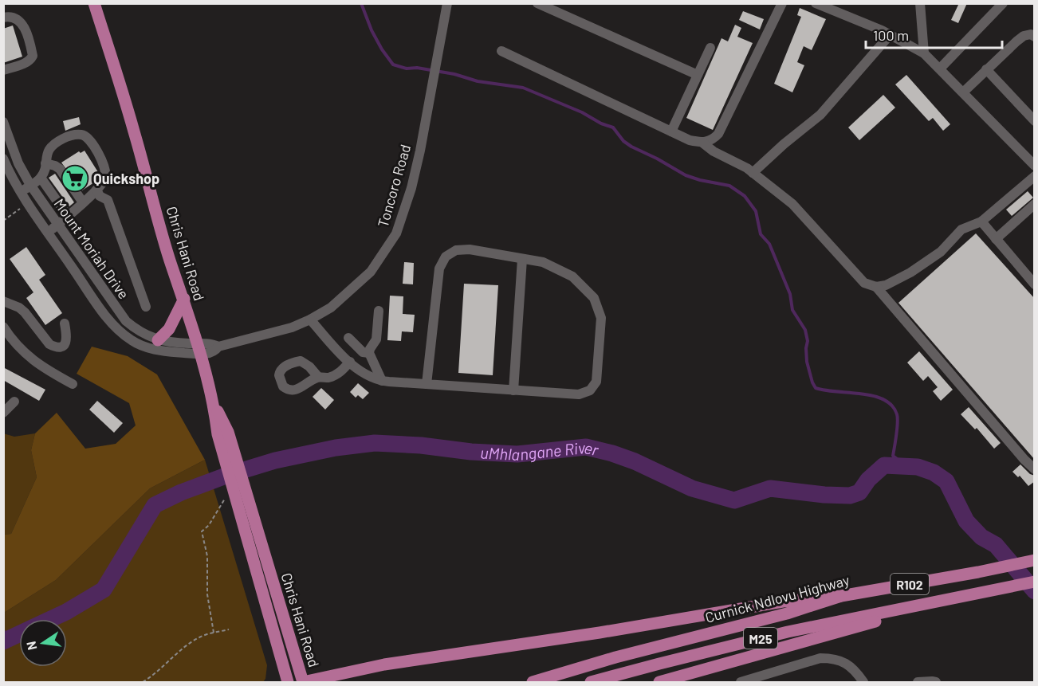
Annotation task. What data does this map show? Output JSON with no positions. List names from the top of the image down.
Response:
{
  "streets": {
    "main road": [
      "Chris Hani Road",
      "R102",
      "Curnick Ndlovu Highway",
      "M25"
    ],
    "street": ["Toncoro Road", "Mount Moriah Drive"]
  },
  "crossings": [
    ["Toncoro Road", "Mount Moriah Drive"],
    ["Toncoro Road", "Chris Hani Road"],
    ["Mount Moriah Drive", "Chris Hani Road"],
    ["R102", "M25"]
  ],
  "water": ["uMhlangane River"],
  "places": {
    "supermarket": ["Quickshop"]
  },
  "scale_bar": "100 m",
  "north": "left"
}
